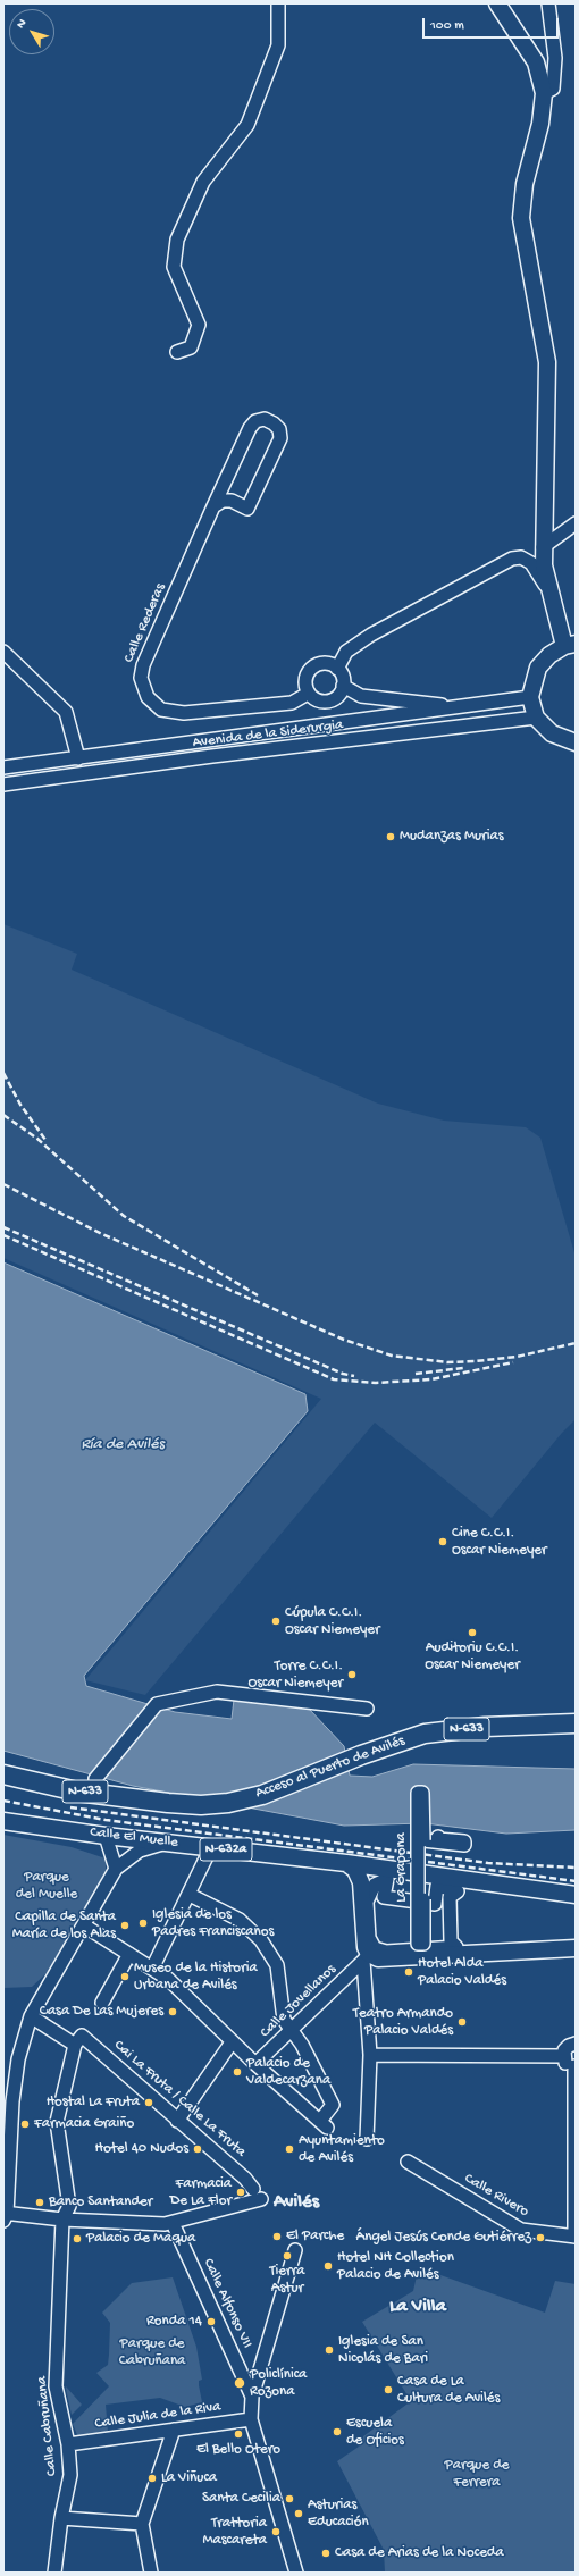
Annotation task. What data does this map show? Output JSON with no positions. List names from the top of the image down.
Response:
{
  "streets": {
    "highway": ["N-633", "Acceso al Puerto de Avilés"],
    "main road": ["Calle El Muelle", "N-632a"],
    "street": [
      "Calle Rederas",
      "Avenida de la Siderurgia",
      "La Grapona",
      "Calle Jovellanos",
      "Cai La Fruta / Calle La Fruta",
      "Calle Rivero",
      "Calle Alfonso VII",
      "Calle Julia de la Riva",
      "Calle Cabruñana"
    ]
  },
  "crossings": [
    ["Cai La Fruta / Calle La Fruta", "Calle Alfonso VII"],
    ["Cai La Fruta / Calle La Fruta", "Calle Cabruñana"],
    ["Calle Julia de la Riva", "Calle Cabruñana"]
  ],
  "districts": ["Avilés", "La Villa"],
  "water": ["Ría de Avilés"],
  "parks": ["Parque del Muelle", "Parque de Cabruñana", "Parque de Ferrera"],
  "places": [
    "Mudanzas Murias",
    "Cine C.C.I. Oscar Niemeyer",
    "Cúpula C.C.I. Oscar Niemeyer",
    "Auditoriu C.C.I. Oscar Niemeyer",
    "Torre C.C.I. Oscar Niemeyer",
    "Iglesia de los Padres Franciscanos",
    "Capilla de Santa María de los Alas",
    "Hotel Alda Palacio Valdés",
    "Museo de la Historia Urbana de Avilés",
    "Casa De Las Mujeres",
    "Teatro Armando Palacio Valdés",
    "Palacio de Valdecarzana",
    "Hostal La Fruta",
    "Farmacia Graiño",
    "Hotel 40 Nudos",
    "Ayuntamiento de Avilés",
    "Farmacia De La Flor",
    "Banco Santander",
    "El Parche",
    "Ángel Jesús Conde Gutiérrez",
    "Palacio de Maqua",
    "Tierra Astur",
    "Hotel NH Collection Palacio de Avilés",
    "Ronda 14",
    "Iglesia de San Nicolás de Bari",
    "Policlínica Rozona",
    "Casa de La Cultura de Avilés",
    "Escuela de Oficios",
    "El Bello Otero",
    "La Viñuca",
    "Santa Cecilia",
    "Asturias Educación",
    "Trattoria Mascareta",
    "Casa de Arias de la Noceda"
  ],
  "scale_bar": "100 m",
  "north": "top left"
}
